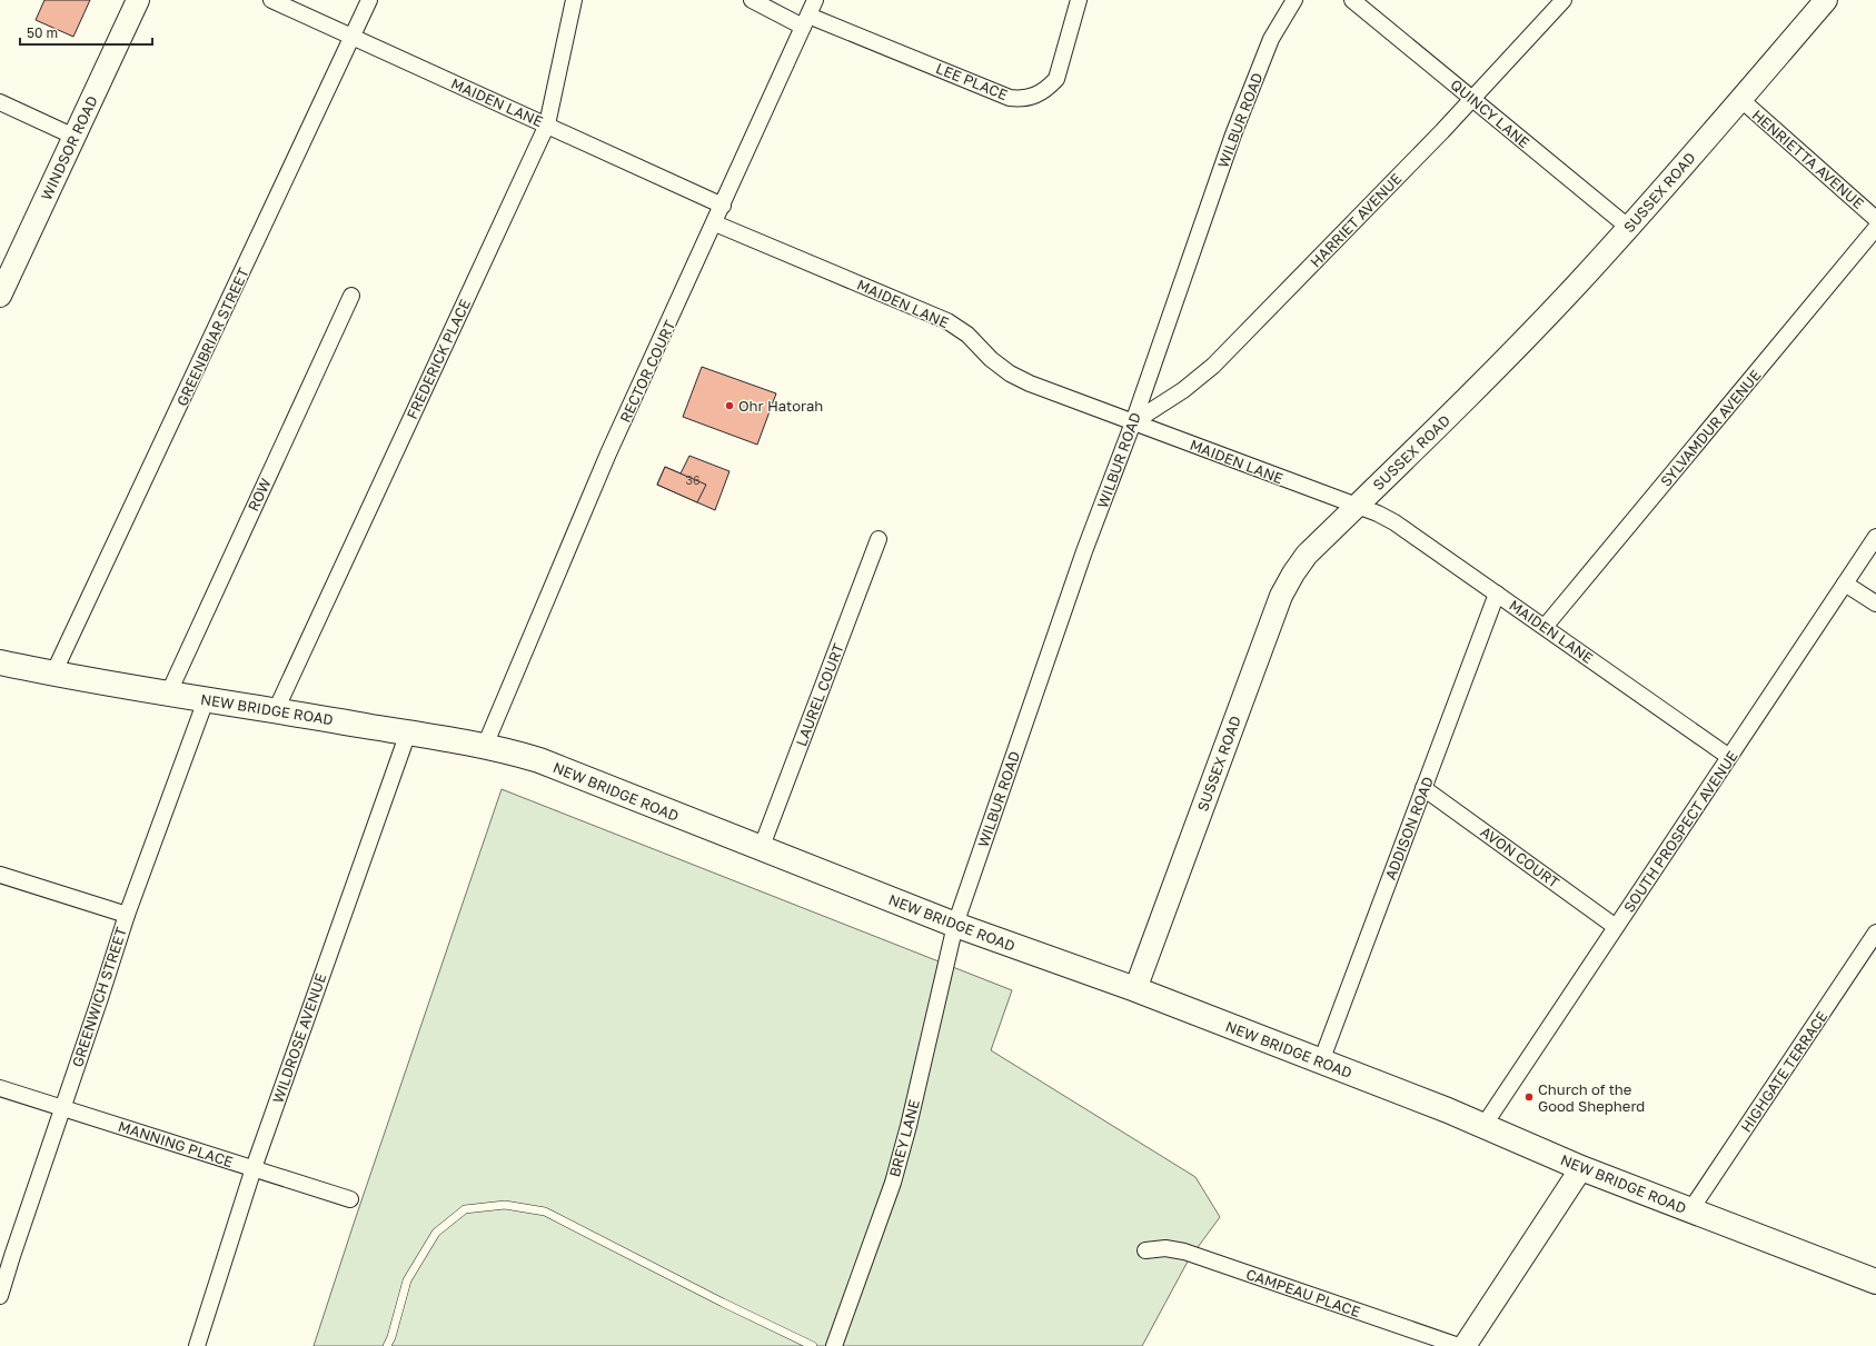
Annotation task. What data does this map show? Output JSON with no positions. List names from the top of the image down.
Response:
{
  "streets": {
    "main road": ["NEW BRIDGE ROAD"],
    "street": [
      "LEE PLACE",
      "MAIDEN LANE",
      "QUINCY LANE",
      "WILBUR ROAD",
      "WINDSOR ROAD",
      "HENRIETTA AVENUE",
      "SUSSEX ROAD",
      "HARRIET AVENUE",
      "GREENBRIAR STREET",
      "FREDERICK PLACE",
      "RECTOR COURT",
      "SYLVAMDUR AVENUE",
      "ROW",
      "LAUREL COURT",
      "ADDISON ROAD",
      "SOUTH PROSPECT AVENUE",
      "AVON COURT",
      "GREENWICH STREET",
      "WILDROSE AVENUE",
      "HIGHGATE TERRACE",
      "BREY LANE",
      "MANNING PLACE",
      "CAMPEAU PLACE"
    ]
  },
  "crossings": [
    ["LEE PLACE", "RECTOR COURT"],
    ["MAIDEN LANE", "WILBUR ROAD"],
    ["MAIDEN LANE", "SUSSEX ROAD"],
    ["MAIDEN LANE", "HARRIET AVENUE"],
    ["MAIDEN LANE", "GREENBRIAR STREET"],
    ["MAIDEN LANE", "FREDERICK PLACE"],
    ["MAIDEN LANE", "RECTOR COURT"],
    ["MAIDEN LANE", "SYLVAMDUR AVENUE"],
    ["MAIDEN LANE", "ADDISON ROAD"],
    ["MAIDEN LANE", "SOUTH PROSPECT AVENUE"],
    ["QUINCY LANE", "SUSSEX ROAD"],
    ["QUINCY LANE", "HARRIET AVENUE"],
    ["WILBUR ROAD", "HARRIET AVENUE"],
    ["WILBUR ROAD", "NEW BRIDGE ROAD"],
    ["WILBUR ROAD", "BREY LANE"],
    ["HENRIETTA AVENUE", "SUSSEX ROAD"],
    ["SUSSEX ROAD", "NEW BRIDGE ROAD"],
    ["GREENBRIAR STREET", "NEW BRIDGE ROAD"],
    ["FREDERICK PLACE", "NEW BRIDGE ROAD"],
    ["RECTOR COURT", "NEW BRIDGE ROAD"],
    ["ROW", "NEW BRIDGE ROAD"],
    ["LAUREL COURT", "NEW BRIDGE ROAD"],
    ["NEW BRIDGE ROAD", "ADDISON ROAD"],
    ["NEW BRIDGE ROAD", "SOUTH PROSPECT AVENUE"],
    ["NEW BRIDGE ROAD", "GREENWICH STREET"],
    ["NEW BRIDGE ROAD", "WILDROSE AVENUE"],
    ["NEW BRIDGE ROAD", "HIGHGATE TERRACE"],
    ["NEW BRIDGE ROAD", "BREY LANE"],
    ["ADDISON ROAD", "AVON COURT"],
    ["SOUTH PROSPECT AVENUE", "AVON COURT"],
    ["GREENWICH STREET", "MANNING PLACE"],
    ["WILDROSE AVENUE", "MANNING PLACE"]
  ],
  "places": ["Ohr Hatorah", "Church of the Good Shepherd"],
  "house_numbers": ["36"],
  "scale_bar": "50 m"
}
